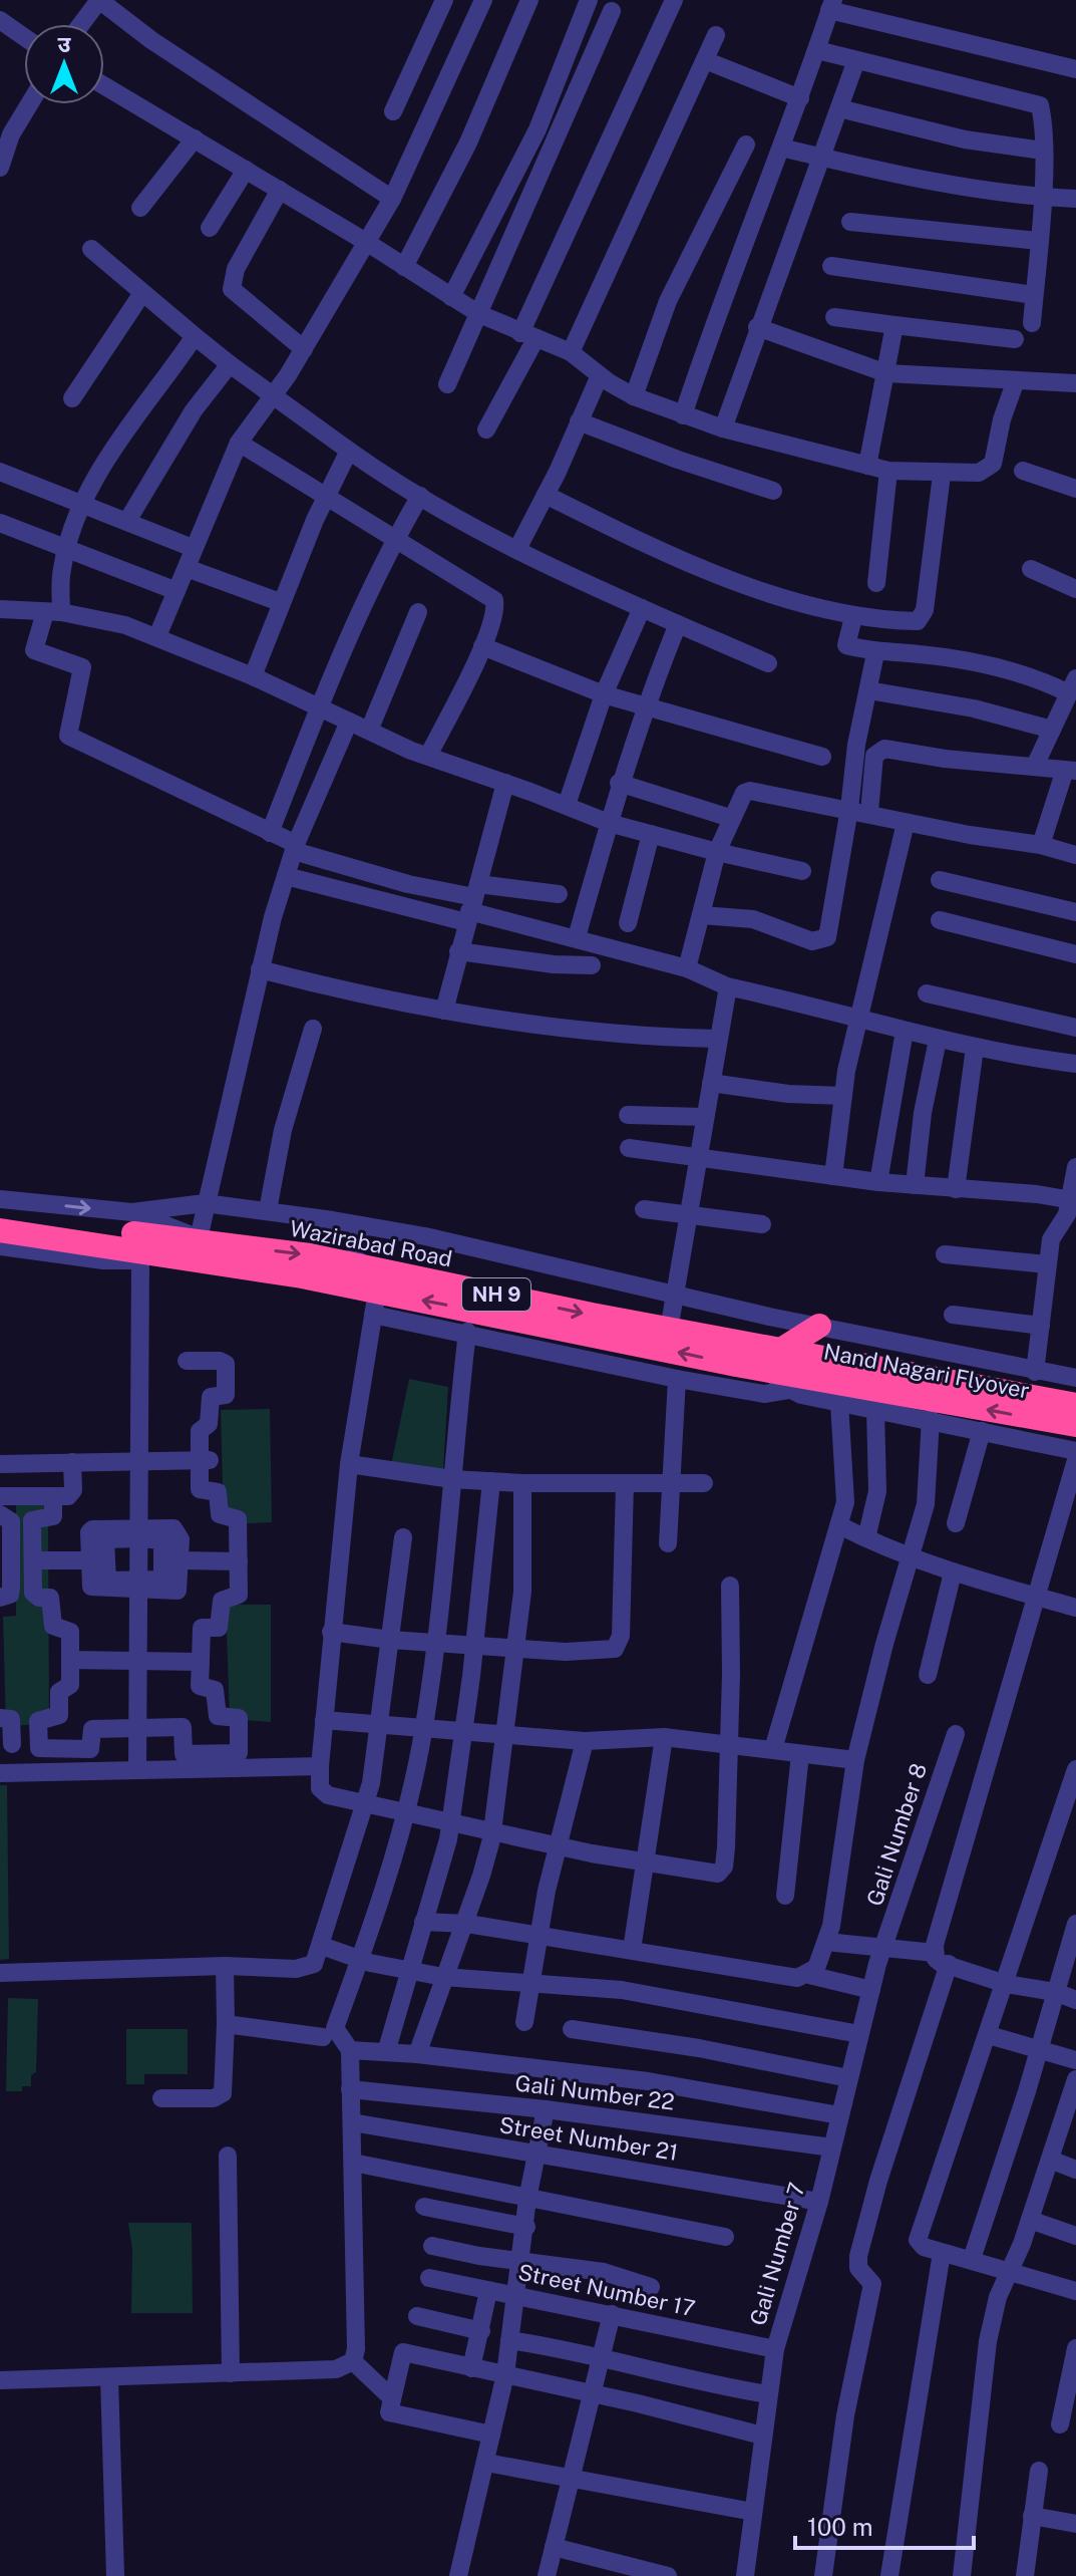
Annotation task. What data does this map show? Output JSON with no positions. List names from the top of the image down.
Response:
{
  "streets": {
    "highway": ["Wazirabad Road", "NH 9", "Nand Nagari Flyover"],
    "street": [
      "Gali Number 8",
      "Gali Number 22",
      "Street Number 21",
      "Gali Number 7",
      "Street Number 17"
    ]
  },
  "crossings": [
    ["Wazirabad Road", "NH 9"],
    ["Wazirabad Road", "Nand Nagari Flyover"],
    ["Gali Number 8", "Gali Number 7"],
    ["Gali Number 22", "Gali Number 7"],
    ["Street Number 21", "Gali Number 7"],
    ["Gali Number 7", "Street Number 17"]
  ],
  "scale_bar": "100 m",
  "north": "top"
}
